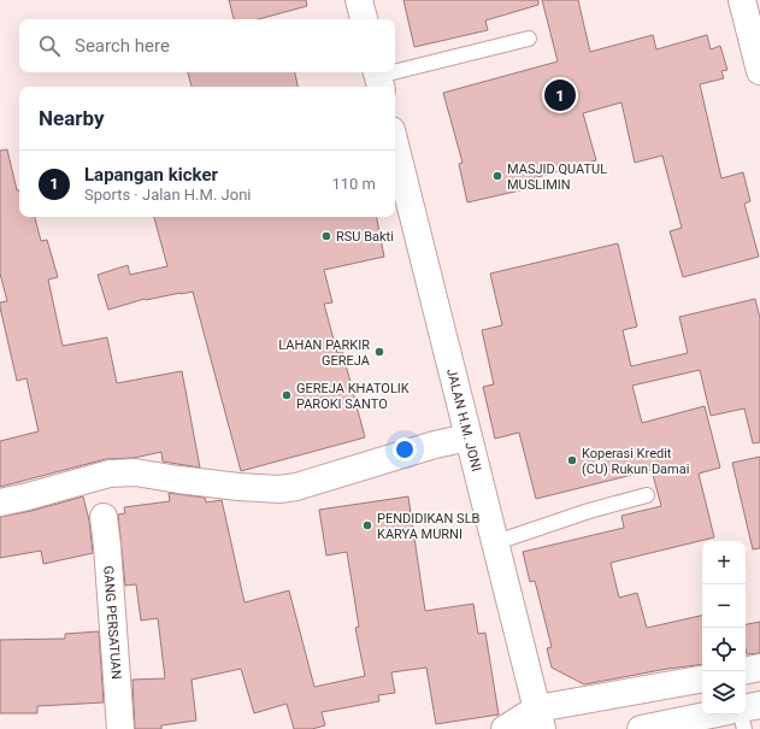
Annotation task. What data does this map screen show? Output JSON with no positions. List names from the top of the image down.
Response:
{
  "streets": {
    "street": ["JALAN H.M. JONI", "GANG PERSATUAN"]
  },
  "places": [
    "MASJID QUATUL MUSLIMIN",
    "RSU Bakti",
    "LAHAN PARKIR GEREJA",
    "GEREJA KHATOLIK PAROKI SANTO",
    "Koperasi Kredit (CU) Rukun Damai",
    "PENDIDIKAN SLB KARYA MURNI"
  ],
  "page": {
    "search": "Search here",
    "pins": "1",
    "heading": "Nearby",
    "list": [
      {
        "mark": "1",
        "name": "Lapangan kicker",
        "note": "Sports · Jalan H.M. Joni",
        "value": "110 m"
      }
    ],
    "map_buttons": ["+", "−"]
  }
}
